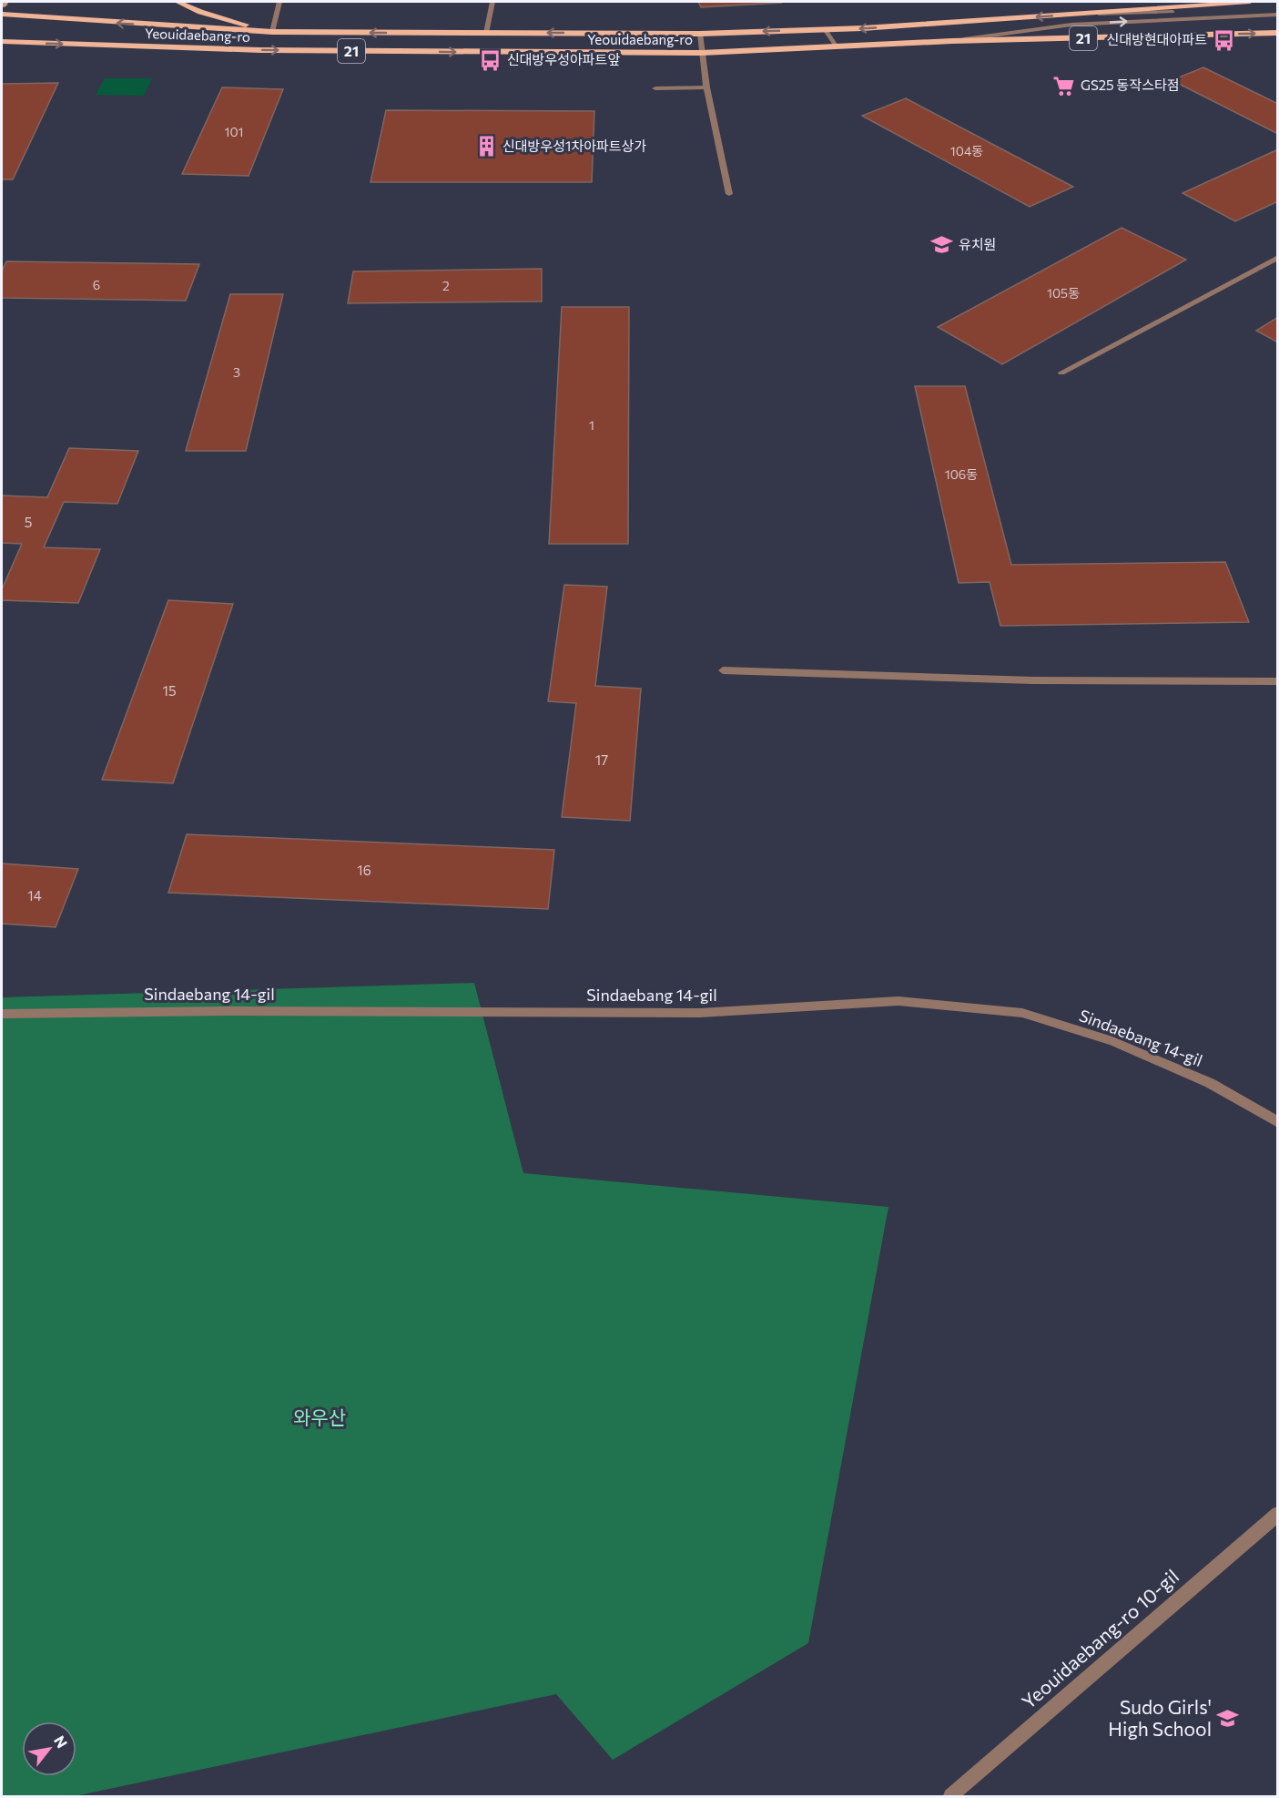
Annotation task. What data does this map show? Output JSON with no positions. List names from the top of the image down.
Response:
{
  "streets": {
    "main road": ["Yeouidaebang-ro", "21"],
    "street": ["Sindaebang 14-gil", "Yeouidaebang-ro 10-gil"]
  },
  "parks": ["와우산"],
  "places": {
    "bus stop": ["신대방현대아파트", "신대방우성아파트앞"],
    "supermarket": ["GS25 동작스타점"],
    "building": ["신대방우성1차아파트상가"],
    "school or university": ["유치원", "Sudo Girls' High School"]
  },
  "house_numbers": [
    "101",
    "104동",
    "6",
    "2",
    "105동",
    "3",
    "1",
    "106동",
    "5",
    "15",
    "17",
    "16",
    "14"
  ],
  "north": "top right"
}
